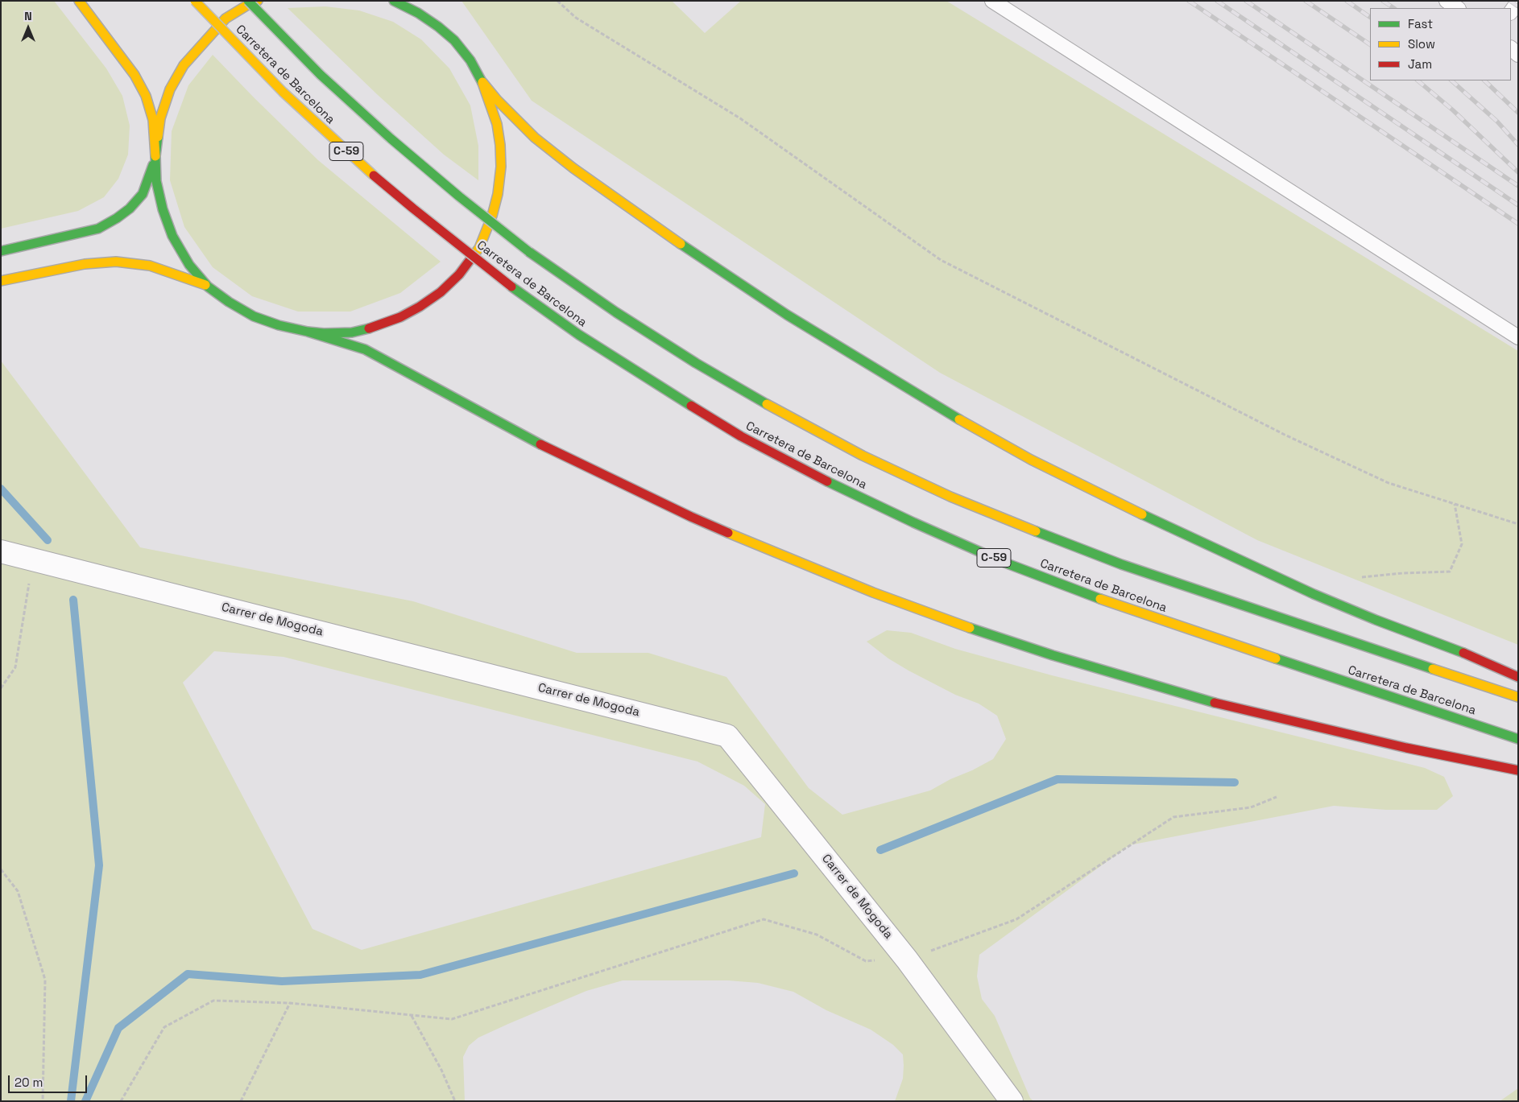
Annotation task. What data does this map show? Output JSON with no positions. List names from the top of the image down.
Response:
{
  "streets": {
    "main road": ["Carretera de Barcelona", "C-59"],
    "street": ["Carrer de Mogoda"]
  },
  "legend": ["Fast", "Slow", "Jam"],
  "scale_bar": "20 m",
  "north": "top"
}
